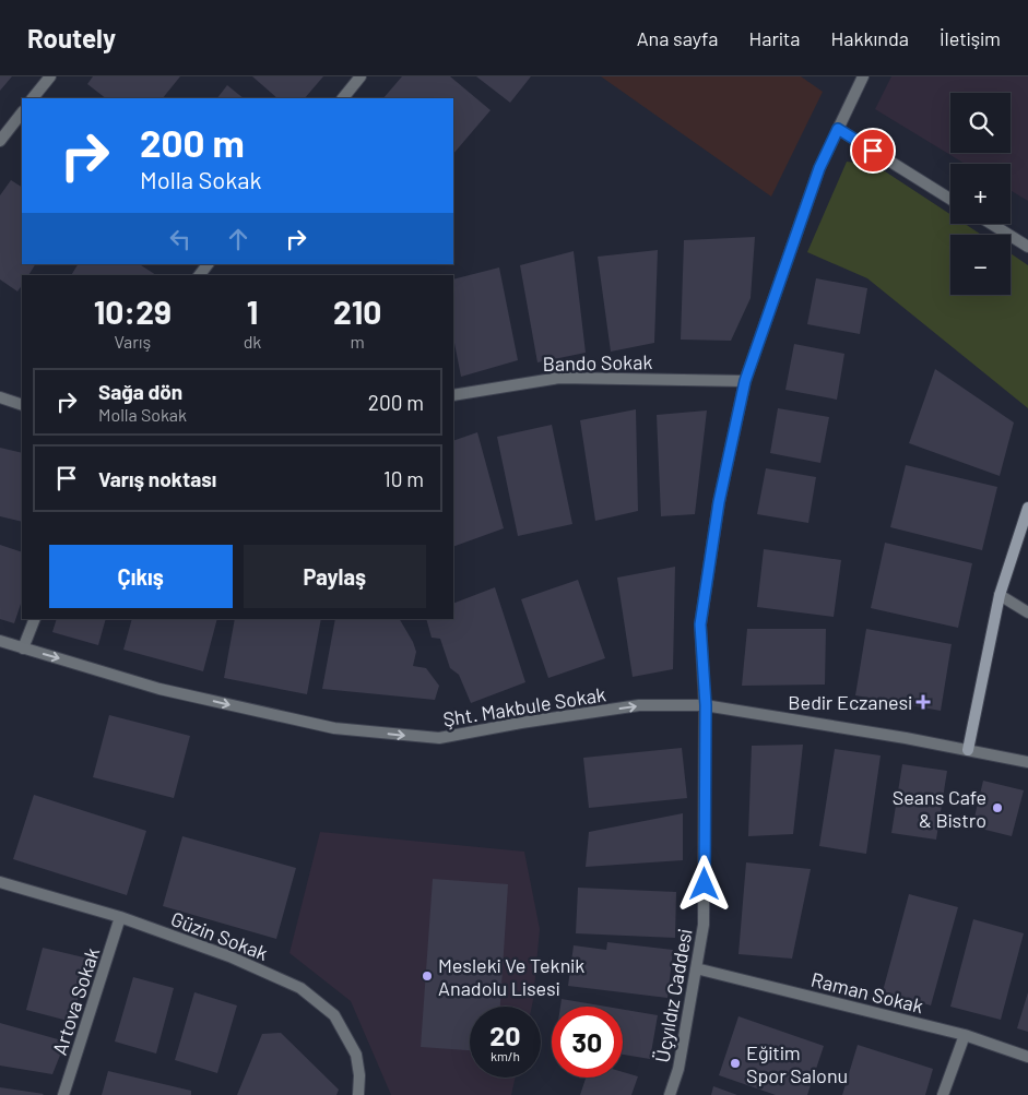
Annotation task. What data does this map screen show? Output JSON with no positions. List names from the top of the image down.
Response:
{
  "streets": {
    "street": [
      "Bando Sokak",
      "Şht. Makbule Sokak",
      "Güzin Sokak",
      "Raman Sokak",
      "Üçyıldız Caddesi",
      "Artova Sokak"
    ]
  },
  "crossings": [
    ["Bando Sokak", "Üçyıldız Caddesi"],
    ["Şht. Makbule Sokak", "Üçyıldız Caddesi"],
    ["Güzin Sokak", "Artova Sokak"],
    ["Raman Sokak", "Üçyıldız Caddesi"]
  ],
  "one_way": ["Şht. Makbule Sokak"],
  "places": {
    "health": ["Bedir Eczanesi"],
    "other": ["Seans Cafe & Bistro", "Mesleki Ve Teknik Anadolu Lisesi", "Eğitim Spor Salonu"]
  },
  "page": {
    "header": "Routely",
    "nav": [
      "Ana sayfa",
      "Harita",
      "Hakkında",
      "İletişim"
    ],
    "map_buttons": ["+", "−"],
    "turn": ["200 m", "Molla Sokak"],
    "eta": [
      "10:29",
      "Varış",
      "1",
      "dk",
      "210",
      "m"
    ],
    "list": [
      {
        "name": "Sağa dön",
        "note": "Molla Sokak",
        "value": "200 m"
      },
      {
        "name": "Varış noktası",
        "value": "10 m"
      }
    ],
    "buttons": ["Çıkış", "Paylaş"],
    "speed": "20 km/h",
    "limit": "30"
  }
}
